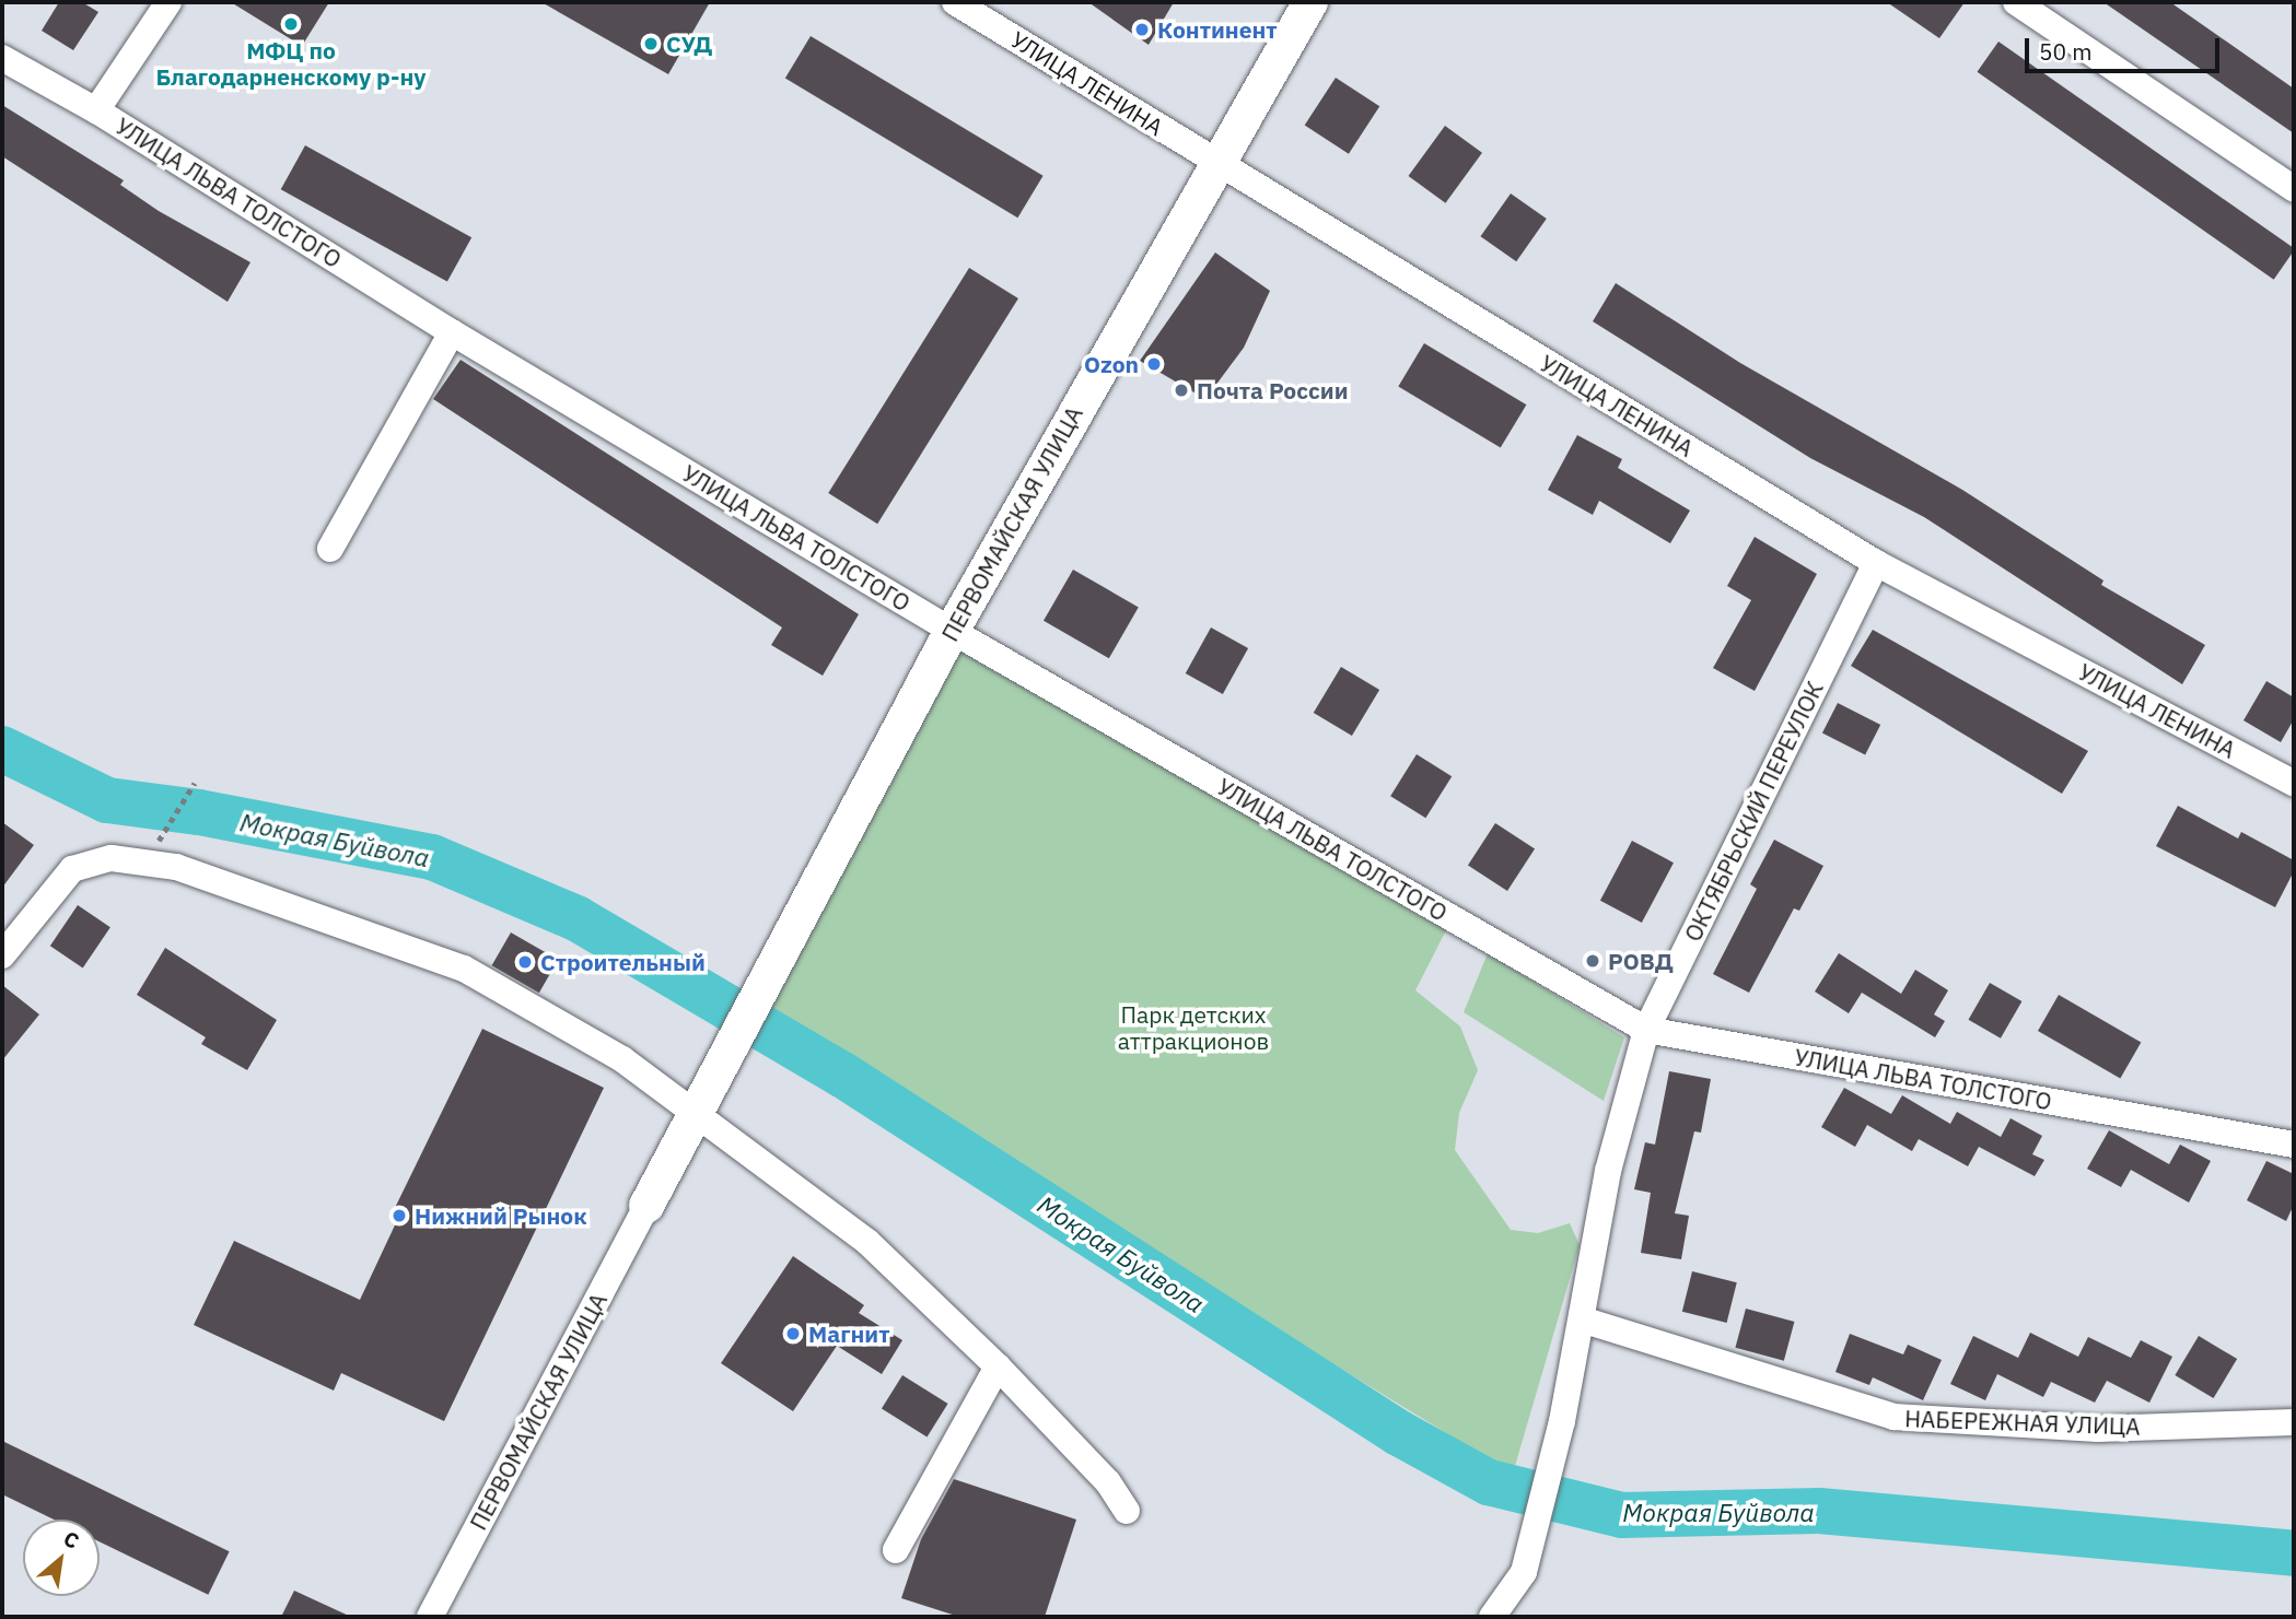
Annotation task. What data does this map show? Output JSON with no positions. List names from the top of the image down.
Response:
{
  "streets": {
    "main road": ["ПЕРВОМАЙСКАЯ УЛИЦА"],
    "street": [
      "УЛИЦА ЛЕНИНА",
      "УЛИЦА ЛЬВА ТОЛСТОГО",
      "ОКТЯБРЬСКИЙ ПЕРЕУЛОК",
      "НАБЕРЕЖНАЯ УЛИЦА"
    ]
  },
  "crossings": [
    ["УЛИЦА ЛЕНИНА", "ПЕРВОМАЙСКАЯ УЛИЦА"],
    ["УЛИЦА ЛЕНИНА", "ОКТЯБРЬСКИЙ ПЕРЕУЛОК"],
    ["УЛИЦА ЛЬВА ТОЛСТОГО", "ПЕРВОМАЙСКАЯ УЛИЦА"],
    ["УЛИЦА ЛЬВА ТОЛСТОГО", "ОКТЯБРЬСКИЙ ПЕРЕУЛОК"],
    ["ОКТЯБРЬСКИЙ ПЕРЕУЛОК", "НАБЕРЕЖНАЯ УЛИЦА"]
  ],
  "water": ["Мокрая Буйвола"],
  "parks": ["Парк детских аттракционов"],
  "places": [
    "МФЦ по Благодарненскому р-ну",
    "Континент",
    "СУД",
    "Ozon",
    "Почта России",
    "РОВД",
    "Строительный",
    "Нижний Рынок",
    "Магнит"
  ],
  "scale_bar": "50 m",
  "north": "top right"
}
